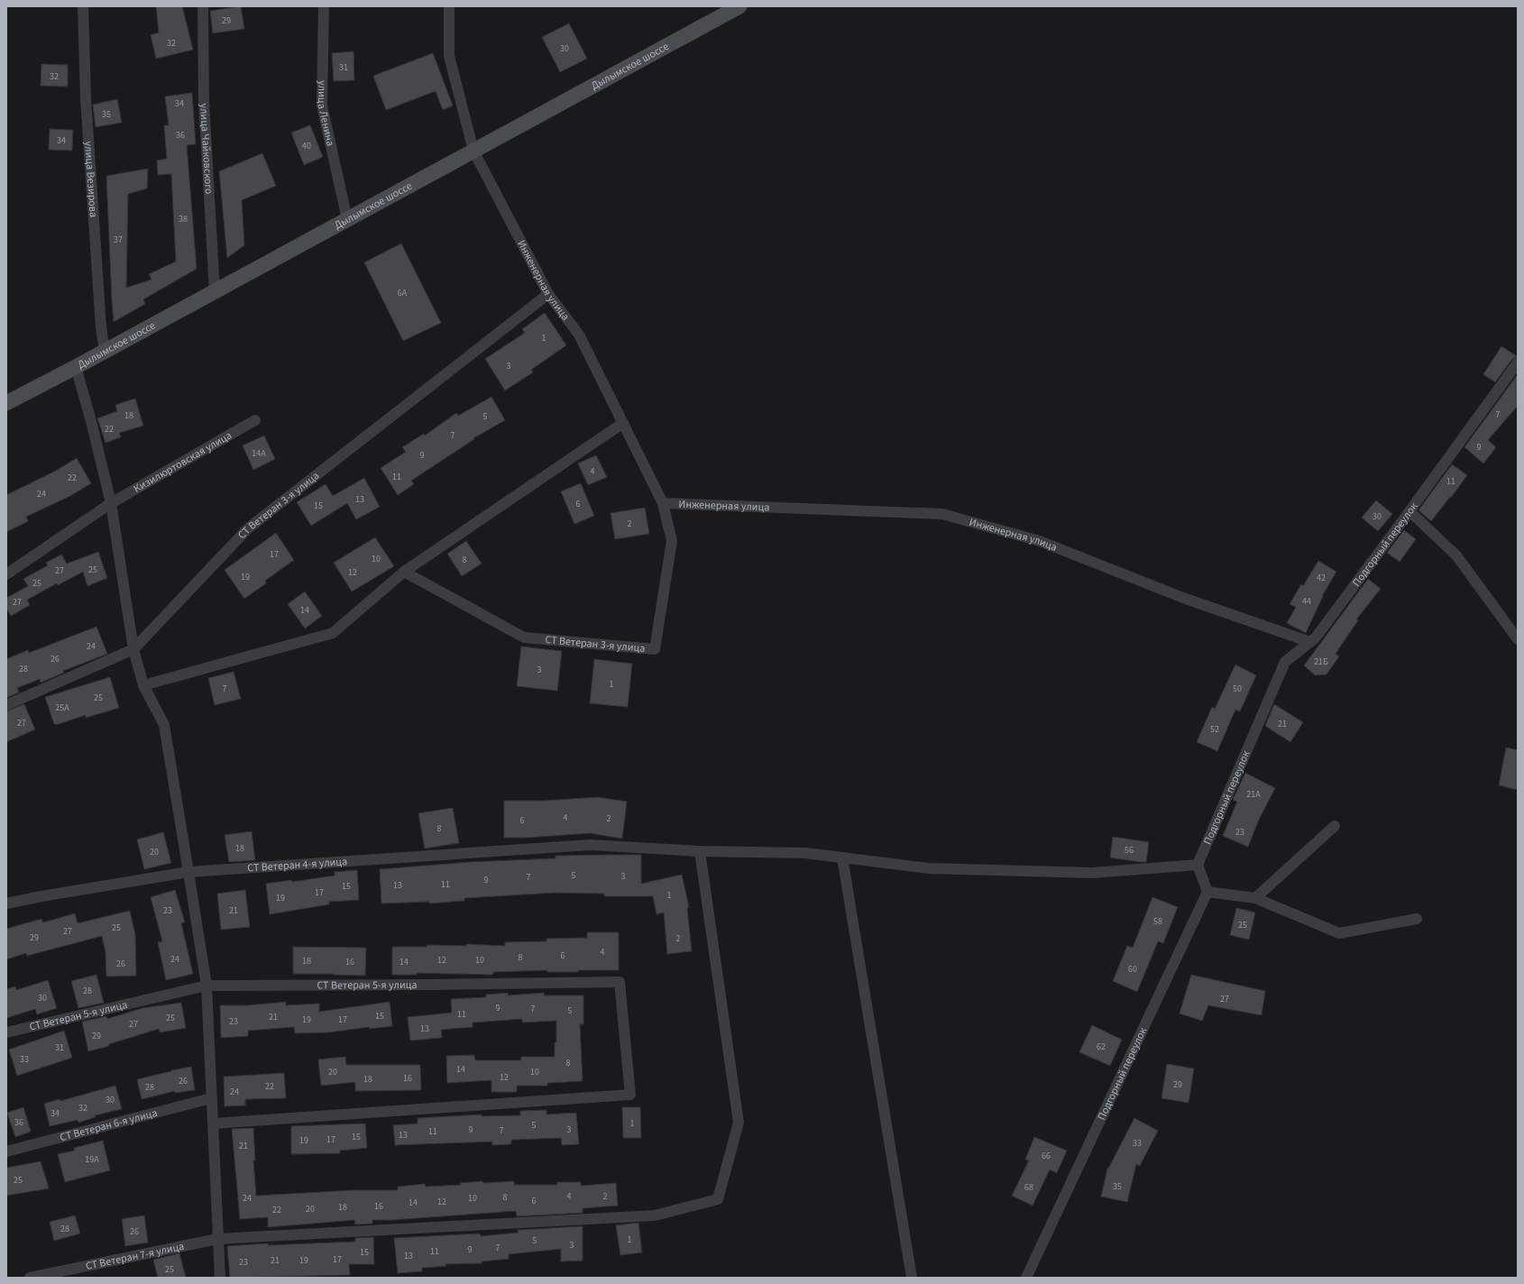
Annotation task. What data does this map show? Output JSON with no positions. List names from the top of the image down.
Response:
{
  "streets": {
    "main road": ["Дылымское шоссе"],
    "street": [
      "улица Ленина",
      "улица Чайковского",
      "улица Везирова",
      "Инженерная улица",
      "Кизилюртовская улица",
      "СТ Ветеран 3-я улица",
      "Подгорный переулок",
      "СТ Ветеран 4-я улица",
      "СТ Ветеран 5-я улица",
      "СТ Ветеран 6-я улица",
      "СТ Ветеран 7-я улица"
    ]
  },
  "crossings": [
    ["Дылымское шоссе", "улица Ленина"],
    ["Дылымское шоссе", "улица Чайковского"],
    ["Дылымское шоссе", "улица Везирова"],
    ["Дылымское шоссе", "Инженерная улица"],
    ["Инженерная улица", "СТ Ветеран 3-я улица"],
    ["Инженерная улица", "Подгорный переулок"],
    ["Подгорный переулок", "СТ Ветеран 4-я улица"],
    ["СТ Ветеран 4-я улица", "СТ Ветеран 7-я улица"]
  ],
  "house_numbers": [
    "29",
    "32",
    "30",
    "31",
    "32",
    "34",
    "35",
    "36",
    "34",
    "40",
    "38",
    "37",
    "6А",
    "1",
    "3",
    "7",
    "18",
    "5",
    "22",
    "7",
    "9",
    "14А",
    "9",
    "4",
    "11",
    "22",
    "11",
    "24",
    "13",
    "6",
    "15",
    "30",
    "2",
    "17",
    "10",
    "8",
    "25",
    "27",
    "12",
    "19",
    "42",
    "25",
    "44",
    "27",
    "14",
    "24",
    "26",
    "21Б",
    "28",
    "3",
    "1",
    "7",
    "50",
    "25",
    "25А",
    "27",
    "21",
    "52",
    "21А",
    "4",
    "2",
    "6",
    "8",
    "23",
    "18",
    "56",
    "20",
    "5",
    "3",
    "7",
    "9",
    "11",
    "13",
    "15",
    "17",
    "1",
    "19",
    "23",
    "21",
    "58",
    "25",
    "25",
    "27",
    "29",
    "2",
    "4",
    "6",
    "8",
    "24",
    "12",
    "10",
    "18",
    "16",
    "14",
    "26",
    "60",
    "28",
    "30",
    "27",
    "9",
    "7",
    "5",
    "11",
    "15",
    "21",
    "25",
    "19",
    "17",
    "23",
    "27",
    "13",
    "29",
    "62",
    "31",
    "33",
    "8",
    "14",
    "20",
    "10",
    "12",
    "16",
    "18",
    "26",
    "29",
    "22",
    "28",
    "24",
    "30",
    "32",
    "34",
    "36",
    "1",
    "5",
    "9",
    "3",
    "7",
    "11",
    "13",
    "15",
    "17",
    "19",
    "33",
    "21",
    "66",
    "19А",
    "25",
    "35",
    "68",
    "4",
    "2",
    "8",
    "24",
    "10",
    "6",
    "12",
    "14",
    "16",
    "18",
    "20",
    "22",
    "28",
    "26",
    "1",
    "5",
    "3",
    "7",
    "9",
    "11",
    "15",
    "13",
    "17",
    "21",
    "19",
    "23",
    "25"
  ]
}
